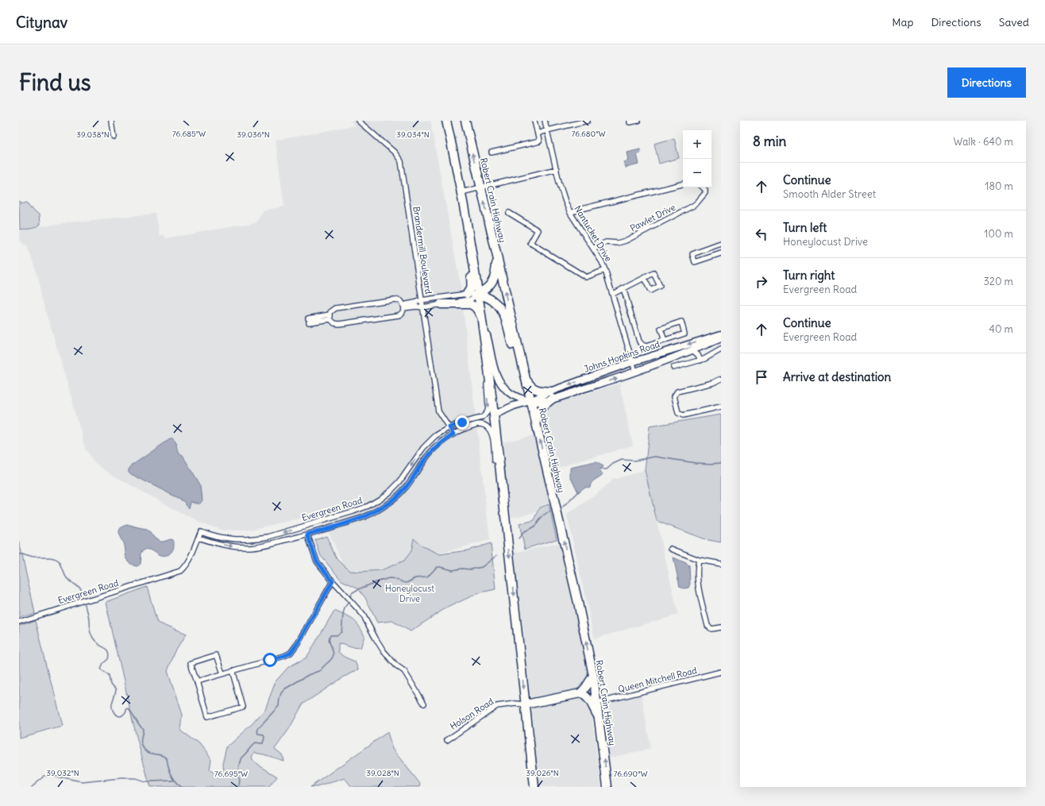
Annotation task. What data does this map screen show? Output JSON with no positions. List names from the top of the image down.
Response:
{
  "streets": {
    "highway": ["Robert Crain Highway"],
    "street": [
      "Pawlet Drive",
      "Nantucket Drive",
      "Brandermill Boulevard",
      "Johns Hopkins Road",
      "Evergreen Road",
      "Queen Mitchell Road",
      "Holson Road"
    ]
  },
  "crossings": [
    ["Robert Crain Highway", "Johns Hopkins Road"],
    ["Robert Crain Highway", "Queen Mitchell Road"],
    ["Pawlet Drive", "Nantucket Drive"],
    ["Nantucket Drive", "Johns Hopkins Road"],
    ["Brandermill Boulevard", "Evergreen Road"],
    ["Johns Hopkins Road", "Evergreen Road"]
  ],
  "parks": ["Honeylocust Drive"],
  "page": {
    "header": "Citynav",
    "nav": ["Map", "Directions", "Saved"],
    "buttons": "Directions",
    "title": "Find us",
    "heading": ["8 min", "Walk · 640 m"],
    "map_buttons": ["+", "−"],
    "list": [
      ["Continue", "Smooth Alder Street", "180 m"],
      ["Turn left", "Honeylocust Drive", "100 m"],
      ["Turn right", "Evergreen Road", "320 m"],
      ["Continue", "Evergreen Road", "40 m"],
      "Arrive at destination"
    ]
  },
  "coordinates": [
    "76.680°W",
    "76.685°W",
    "39.038°N",
    "39.036°N",
    "39.034°N",
    "39.032°N",
    "39.028°N",
    "39.026°N",
    "76.695°W",
    "76.690°W"
  ]
}
